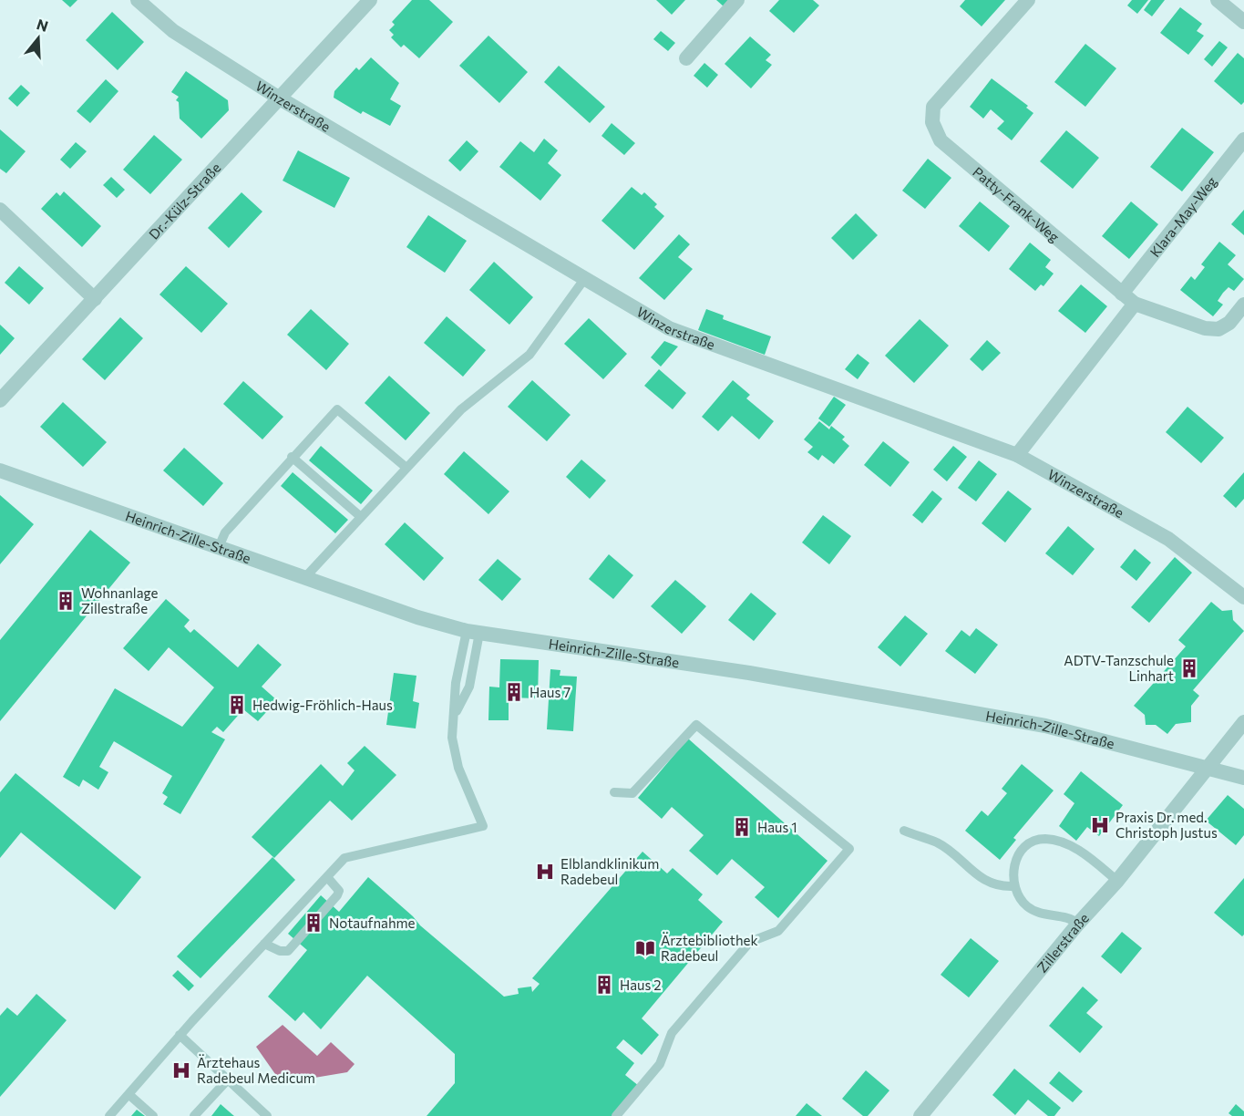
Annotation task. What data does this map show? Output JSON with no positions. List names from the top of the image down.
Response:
{
  "streets": {
    "street": [
      "Winzerstraße",
      "Dr.-Külz-Straße",
      "Patty-Frank-Weg",
      "Klara-May-Weg",
      "Heinrich-Zille-Straße",
      "Zillerstraße"
    ]
  },
  "crossings": [
    ["Winzerstraße", "Dr.-Külz-Straße"],
    ["Patty-Frank-Weg", "Klara-May-Weg"],
    ["Heinrich-Zille-Straße", "Zillerstraße"]
  ],
  "places": {
    "building": [
      "Wohnanlage Zillestraße",
      "ADTV-Tanzschule Linhart",
      "Haus 7",
      "Hedwig-Fröhlich-Haus",
      "Haus 1",
      "Notaufnahme",
      "Haus 2"
    ],
    "hospital": ["Praxis Dr. med. Christoph Justus", "Elblandklinikum Radebeul", "Ärztehaus Radebeul Medicum"],
    "library": ["Ärztebibliothek Radebeul"]
  },
  "north": "top"
}
